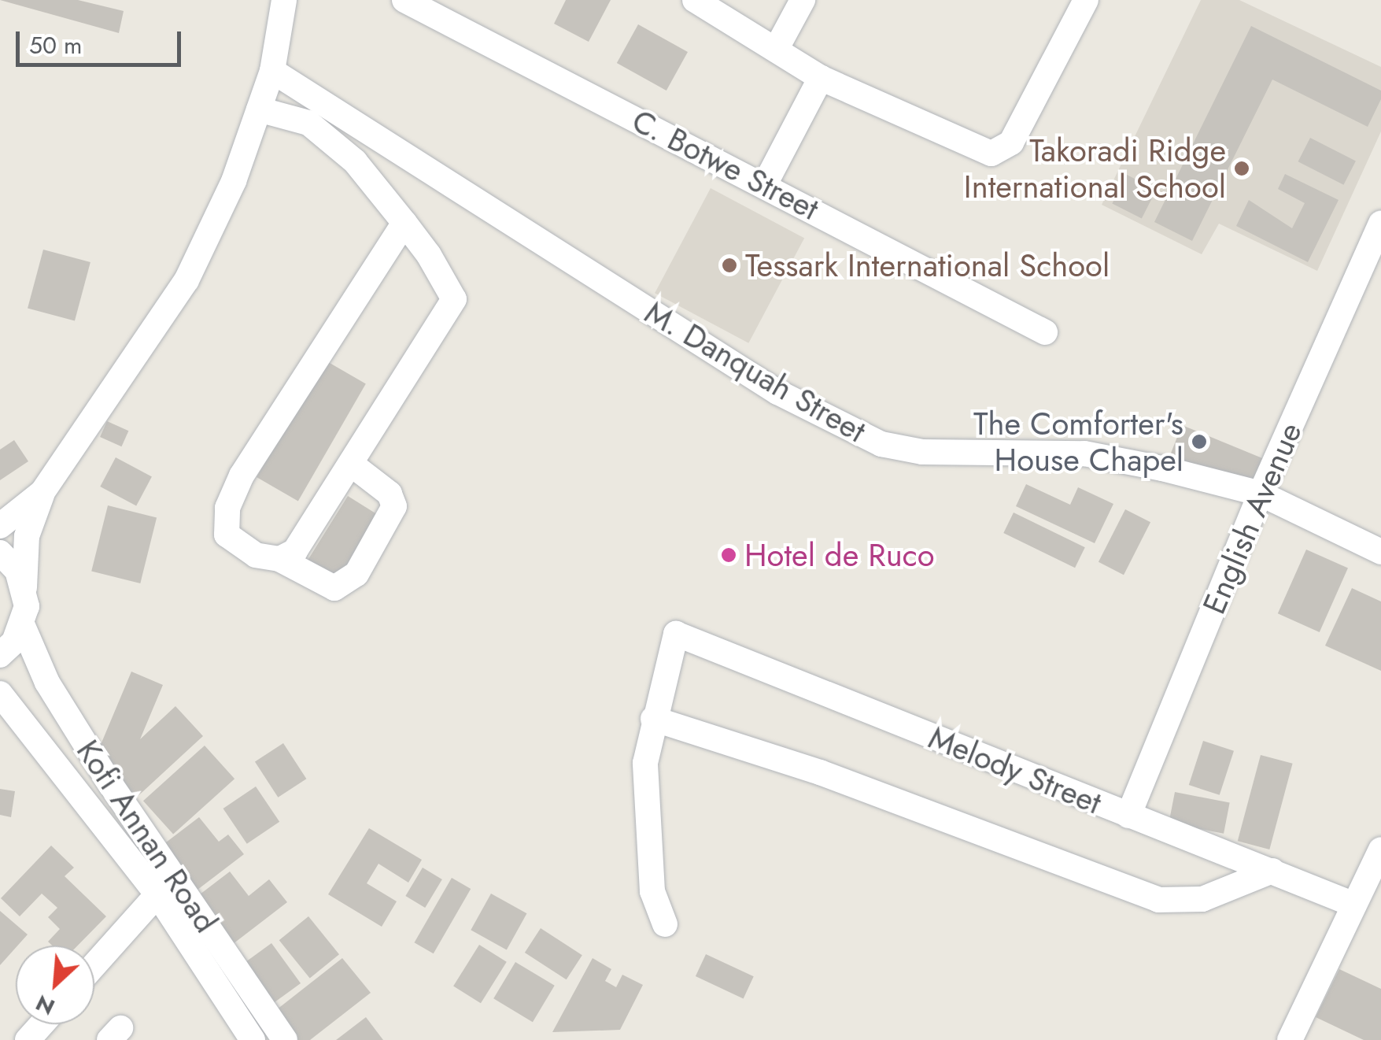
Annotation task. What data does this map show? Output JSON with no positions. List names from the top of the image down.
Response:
{
  "streets": {
    "street": [
      "C. Botwe Street",
      "M. Danquah Street",
      "English Avenue",
      "Melody Street",
      "Kofi Annan Road"
    ]
  },
  "crossings": [
    ["M. Danquah Street", "English Avenue"],
    ["English Avenue", "Melody Street"]
  ],
  "places": [
    "Takoradi Ridge International School",
    "Tessark International School",
    "The Comforter's House Chapel",
    "Hotel de Ruco"
  ],
  "scale_bar": "50 m",
  "north": "bottom left"
}
